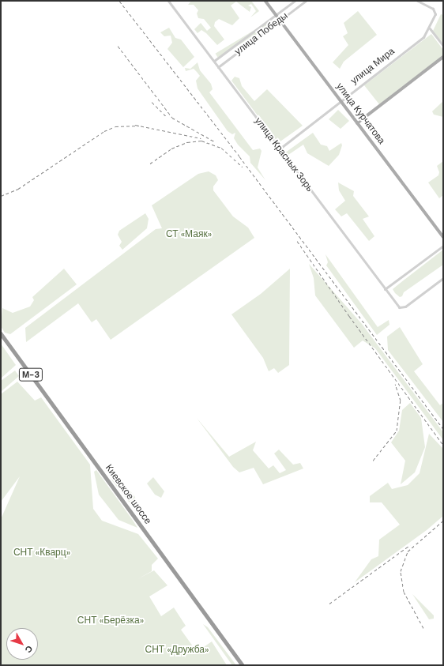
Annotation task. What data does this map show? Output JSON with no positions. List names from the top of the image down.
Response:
{
  "streets": {
    "highway": ["М-3", "Киевское шоссе"],
    "main road": ["улица Курчатова"],
    "street": ["улица Победы", "улица Мира", "улица Красных Зорь"]
  },
  "crossings": [
    ["улица Победы", "улица Курчатова"],
    ["улица Победы", "улица Красных Зорь"],
    ["улица Мира", "улица Курчатова"],
    ["улица Мира", "улица Красных Зорь"]
  ],
  "parks": [
    "СТ «Маяк»",
    "СНТ «Кварц»",
    "СНТ «Берёзка»",
    "СНТ «Дружба»"
  ],
  "north": "bottom right"
}
